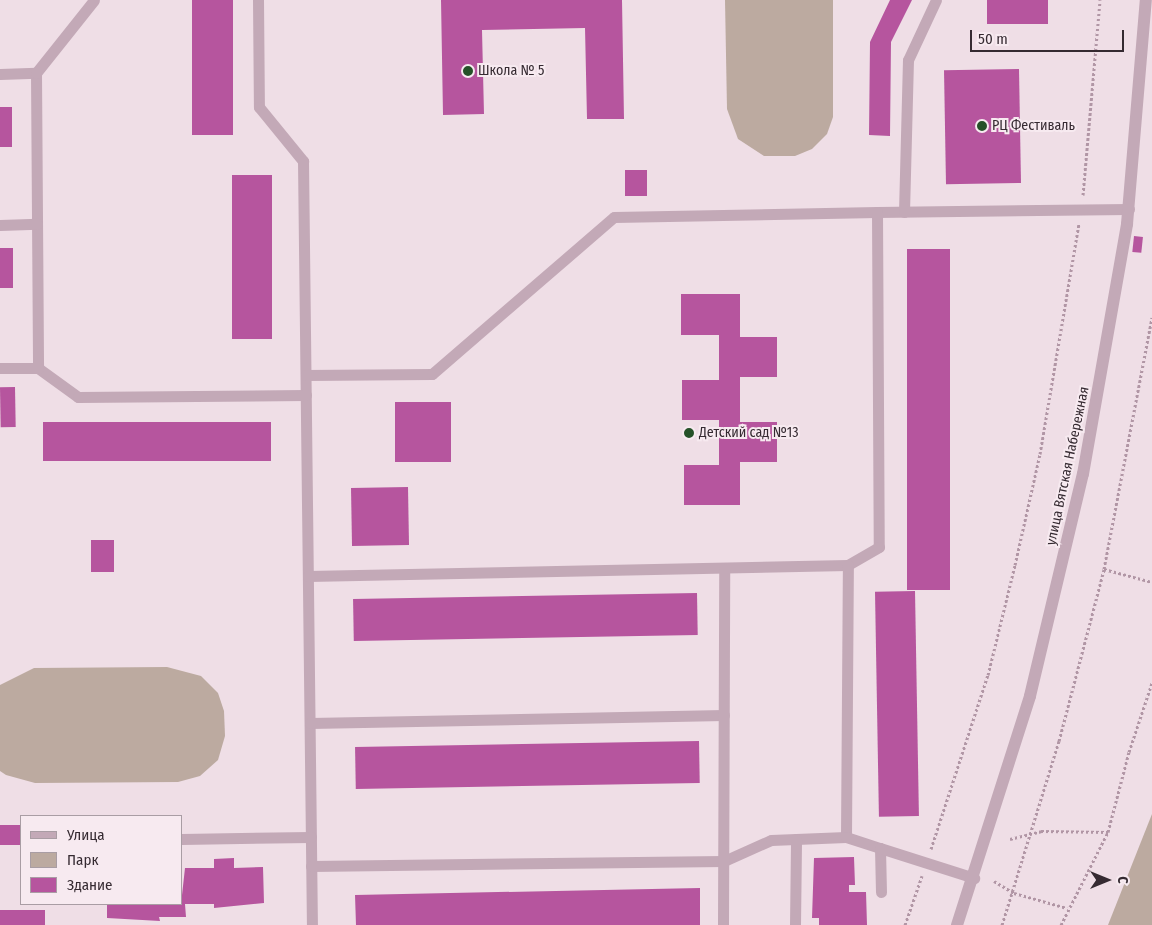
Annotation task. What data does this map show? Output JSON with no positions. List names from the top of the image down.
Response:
{
  "streets": {
    "street": ["улица Вятская Набережная"]
  },
  "places": ["Школа № 5", "РЦ Фестиваль", "Детский сад №13"],
  "legend": ["Улица", "Парк", "Здание"],
  "scale_bar": "50 m",
  "north": "right"
}
